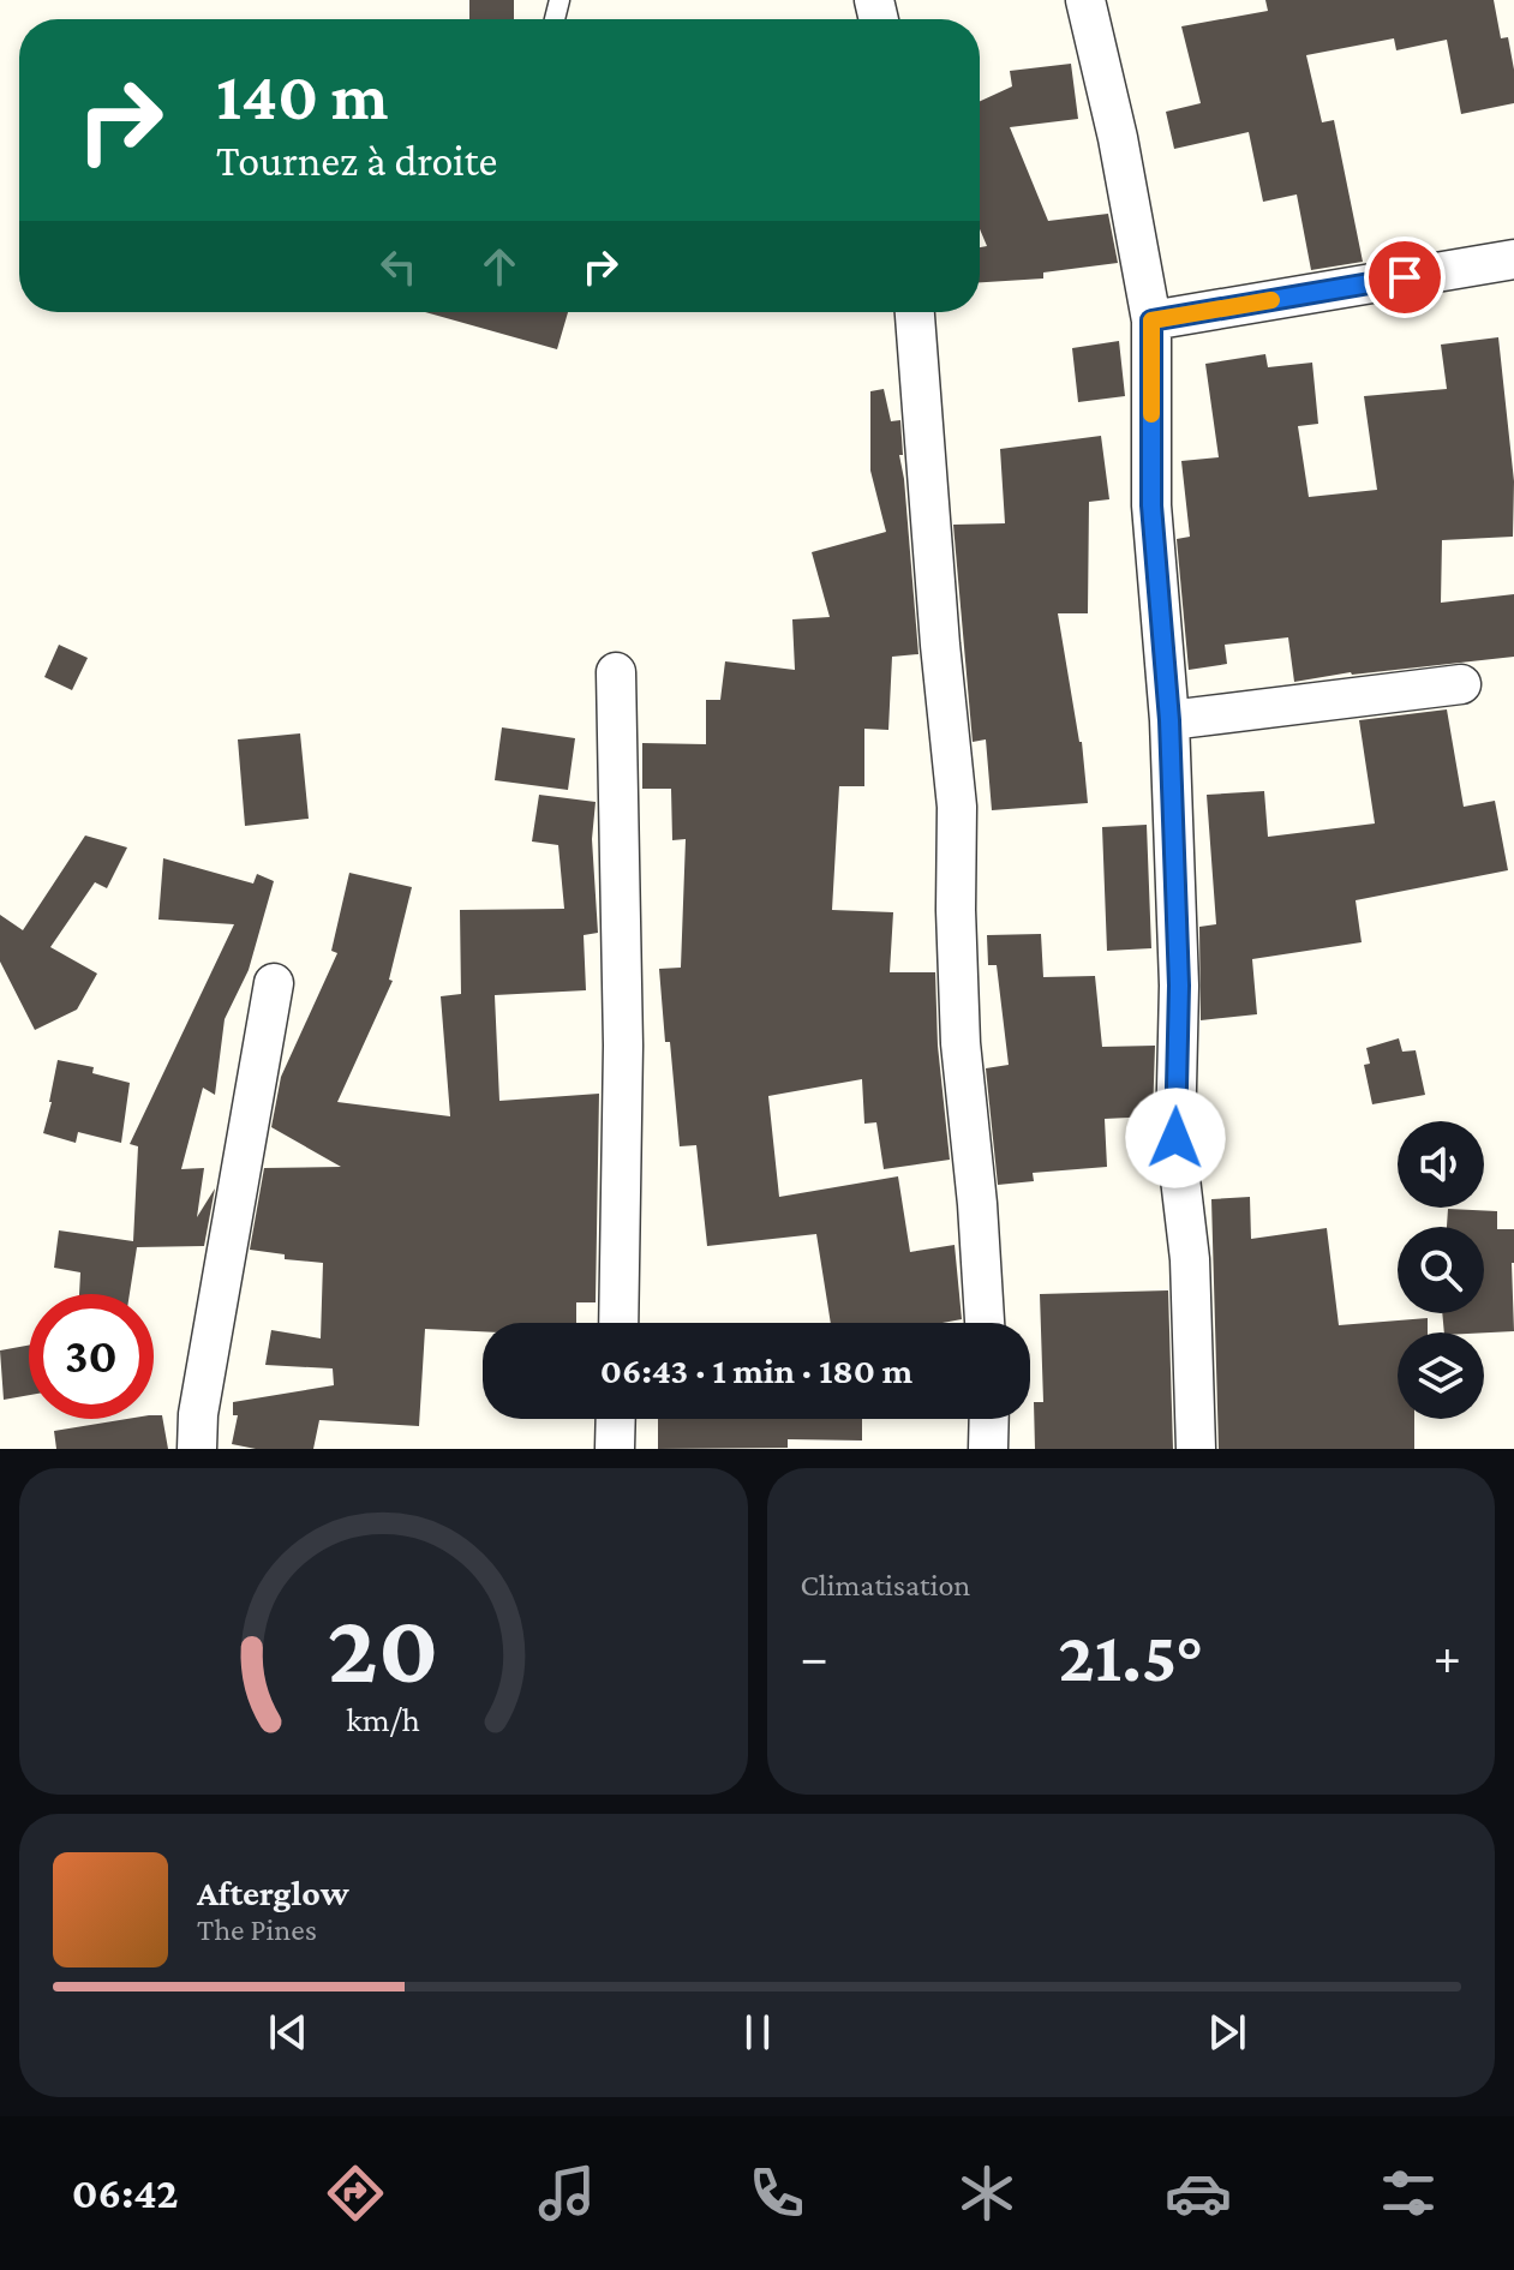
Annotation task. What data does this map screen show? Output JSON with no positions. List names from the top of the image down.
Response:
{
  "page": {
    "turn": ["140 m", "Tournez à droite"],
    "limit": "30",
    "trip": "06:43 · 1 min · 180 m",
    "tile": "Climatisation",
    "heat": ["−", "21.5°", "+"],
    "song": ["Afterglow", "The Pines"],
    "tabs": "06:42",
    "gauge": ["20", "km/h"]
  }
}
